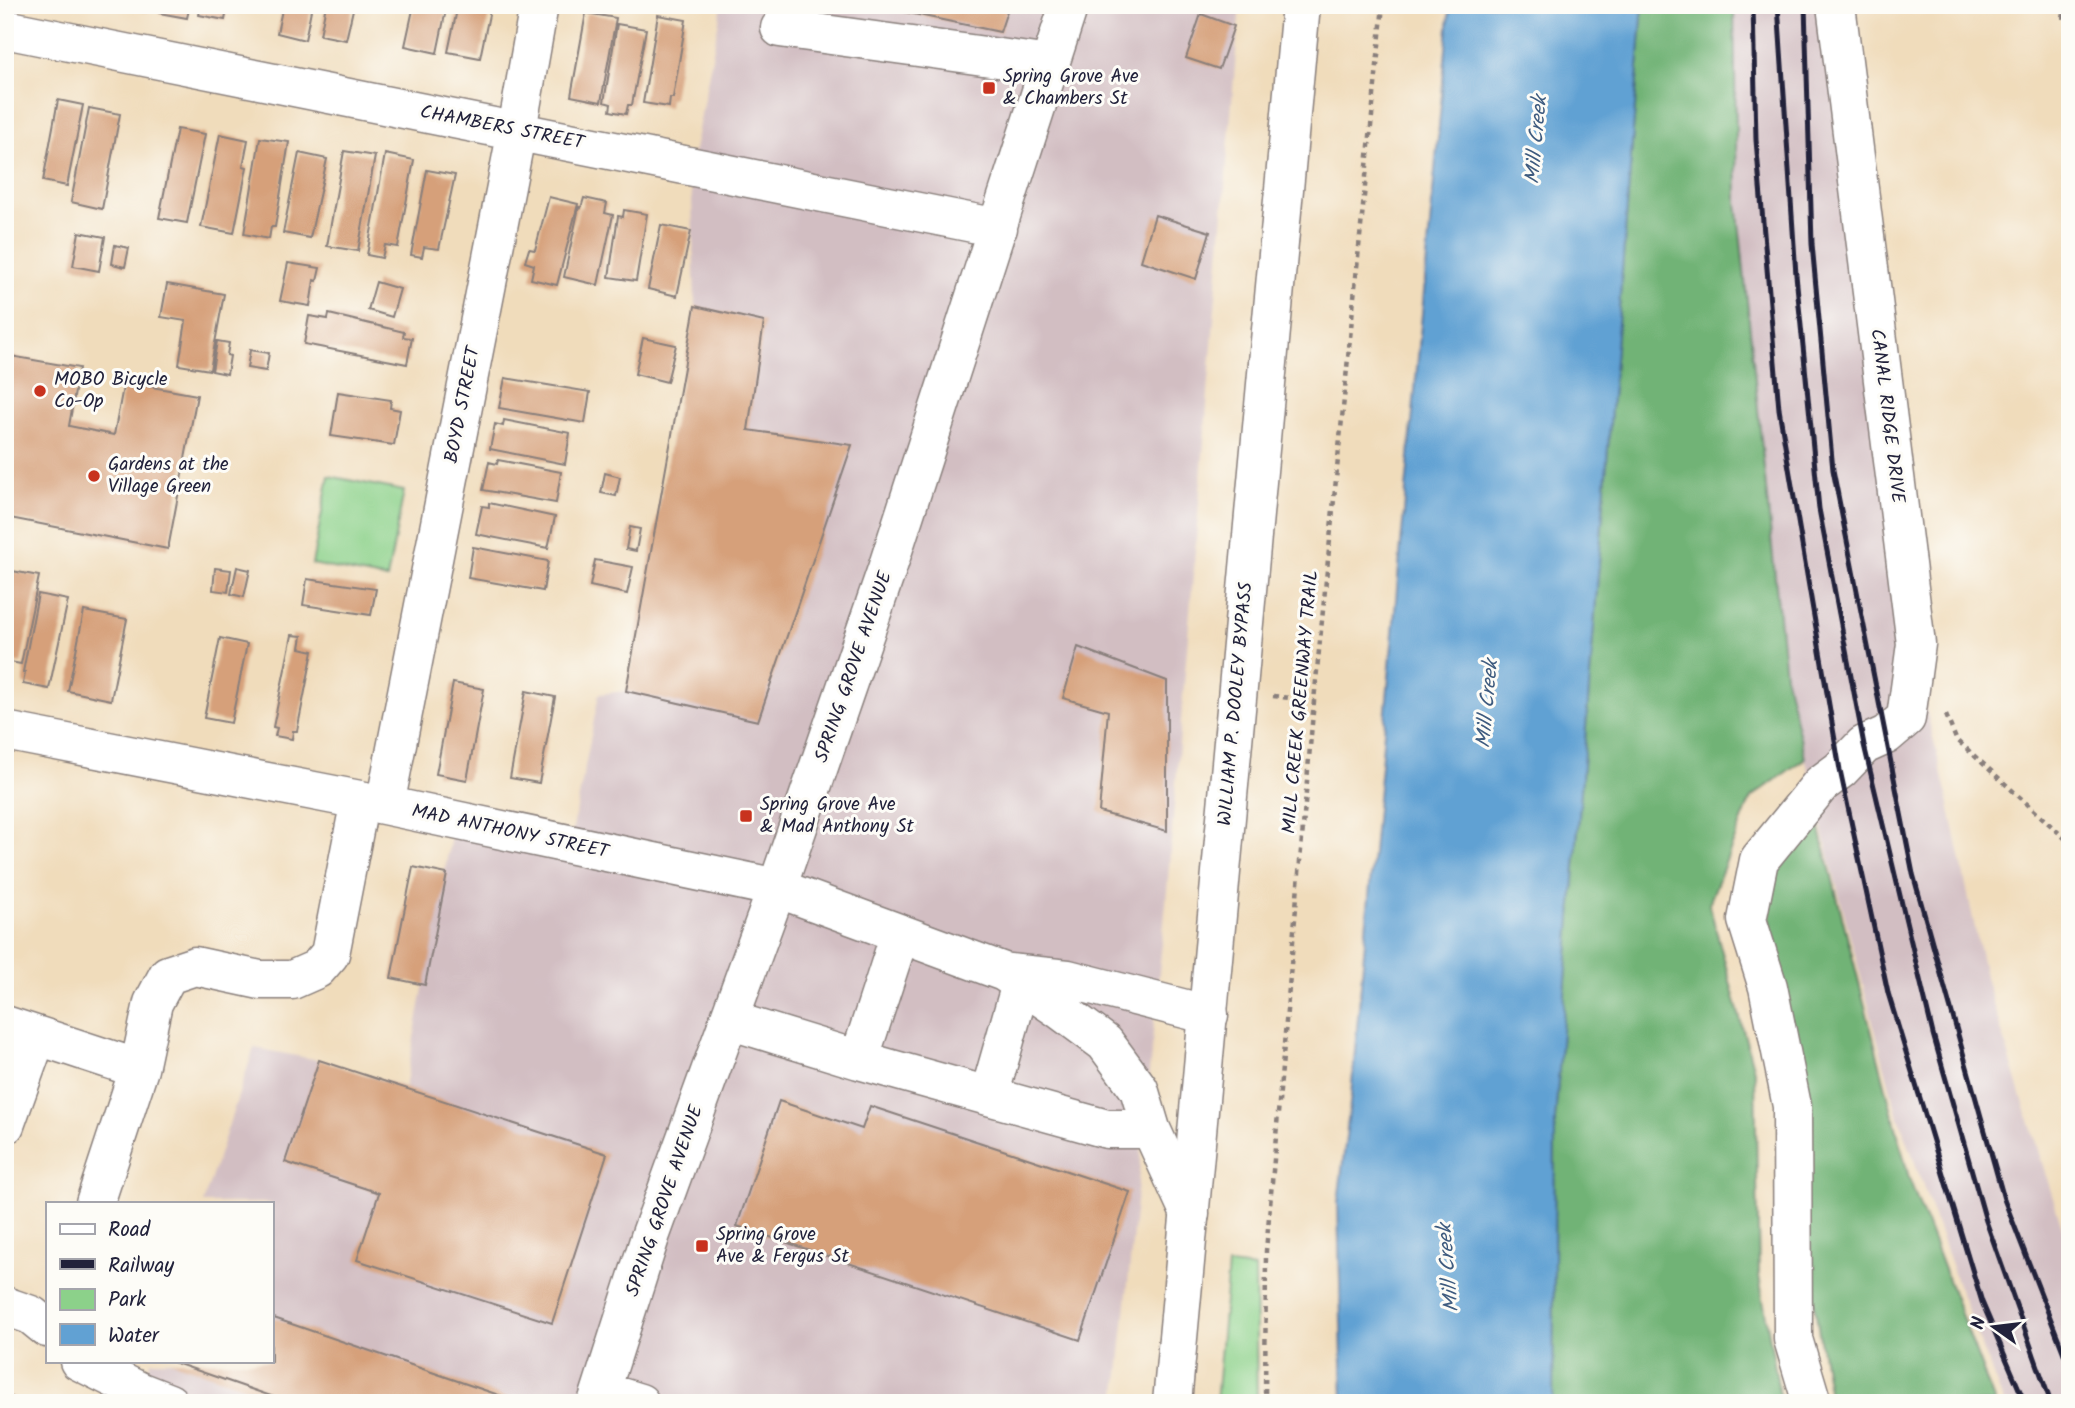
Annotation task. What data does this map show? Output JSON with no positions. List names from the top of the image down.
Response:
{
  "streets": {
    "street": [
      "CHAMBERS STREET",
      "BOYD STREET",
      "CANAL RIDGE DRIVE",
      "SPRING GROVE AVENUE",
      "WILLIAM P. DOOLEY BYPASS",
      "MAD ANTHONY STREET"
    ],
    "path": ["MILL CREEK GREENWAY TRAIL"]
  },
  "crossings": [
    ["CHAMBERS STREET", "BOYD STREET"],
    ["CHAMBERS STREET", "SPRING GROVE AVENUE"],
    ["BOYD STREET", "MAD ANTHONY STREET"],
    ["SPRING GROVE AVENUE", "MAD ANTHONY STREET"],
    ["WILLIAM P. DOOLEY BYPASS", "MAD ANTHONY STREET"]
  ],
  "water": ["Mill Creek"],
  "places": {
    "transit": ["Spring Grove Ave & Chambers St", "Spring Grove Ave & Mad Anthony St", "Spring Grove Ave & Fergus St"],
    "other": ["MOBO Bicycle Co-Op", "Gardens at the Village Green"]
  },
  "legend": [
    "Road",
    "Railway",
    "Park",
    "Water"
  ],
  "north": "left"
}
